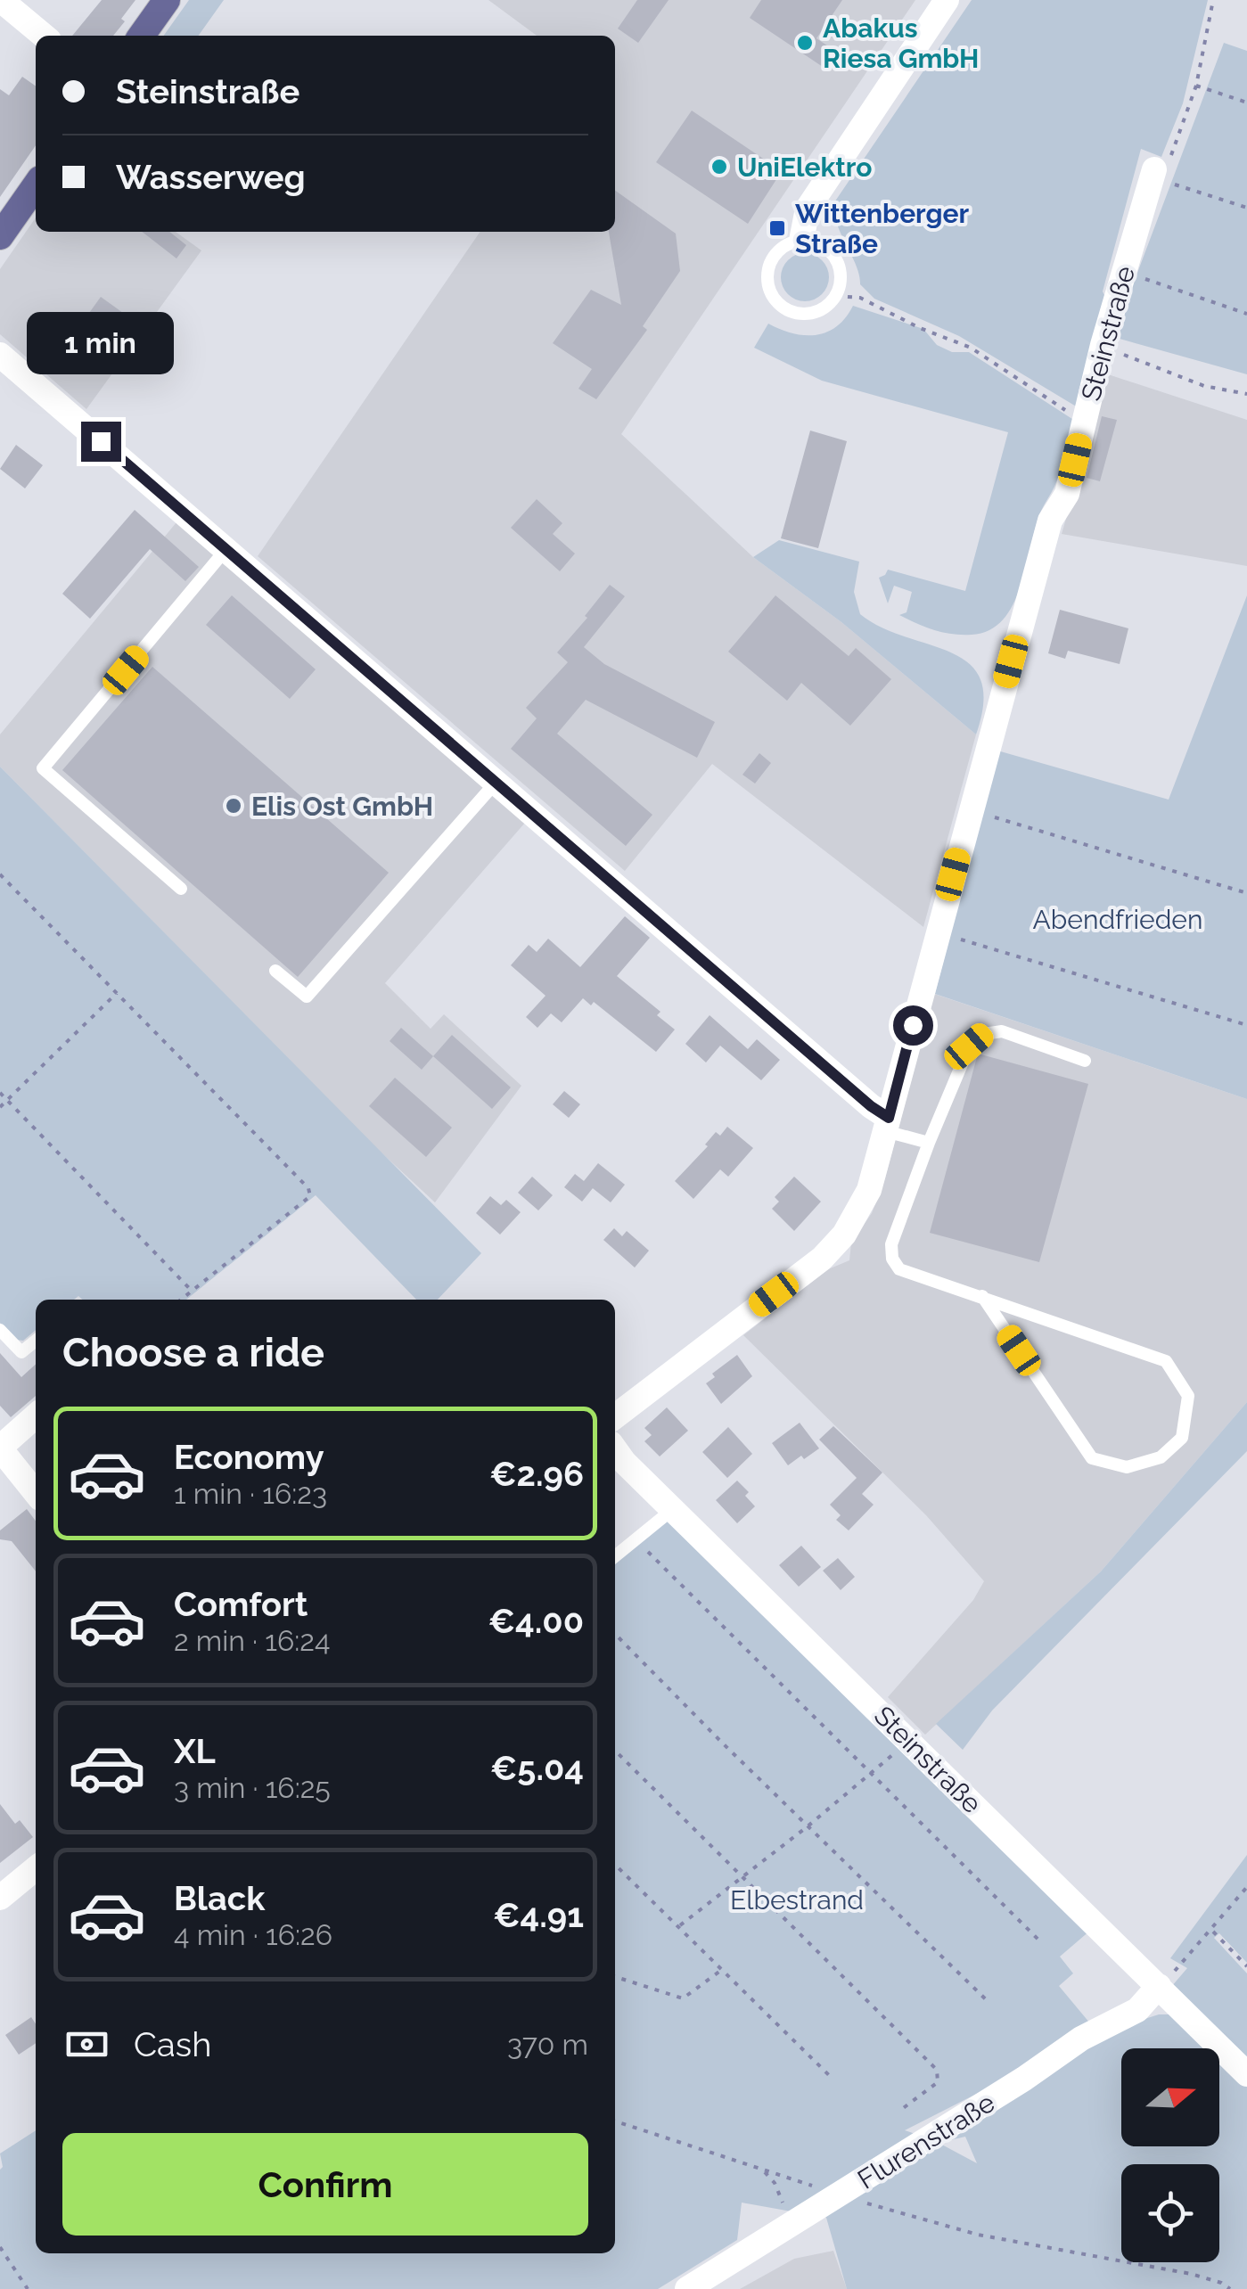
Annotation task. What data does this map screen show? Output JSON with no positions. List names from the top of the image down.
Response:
{
  "streets": {
    "street": ["Steinstraße", "Flurenstraße"]
  },
  "crossings": [
    ["Steinstraße", "Flurenstraße"]
  ],
  "parks": ["Abendfrieden", "Elbestrand"],
  "places": {
    "other": ["Abakus Riesa GmbH", "UniElektro", "Elis Ost GmbH"],
    "transit": ["Wittenberger Straße"]
  },
  "north": "right",
  "page": {
    "banner": ["Steinstraße", "Wasserweg"],
    "bubble": "1 min",
    "heading": "Choose a ride",
    "list": [
      {
        "name": "Economy",
        "note": "1 min · 16:23",
        "value": "€2.96"
      },
      {
        "name": "Comfort",
        "note": "2 min · 16:24",
        "value": "€4.00"
      },
      {
        "name": "XL",
        "note": "3 min · 16:25",
        "value": "€5.04"
      },
      {
        "name": "Black",
        "note": "4 min · 16:26",
        "value": "€4.91"
      }
    ],
    "pay": ["Cash", "370 m"],
    "buttons": "Confirm"
  }
}
